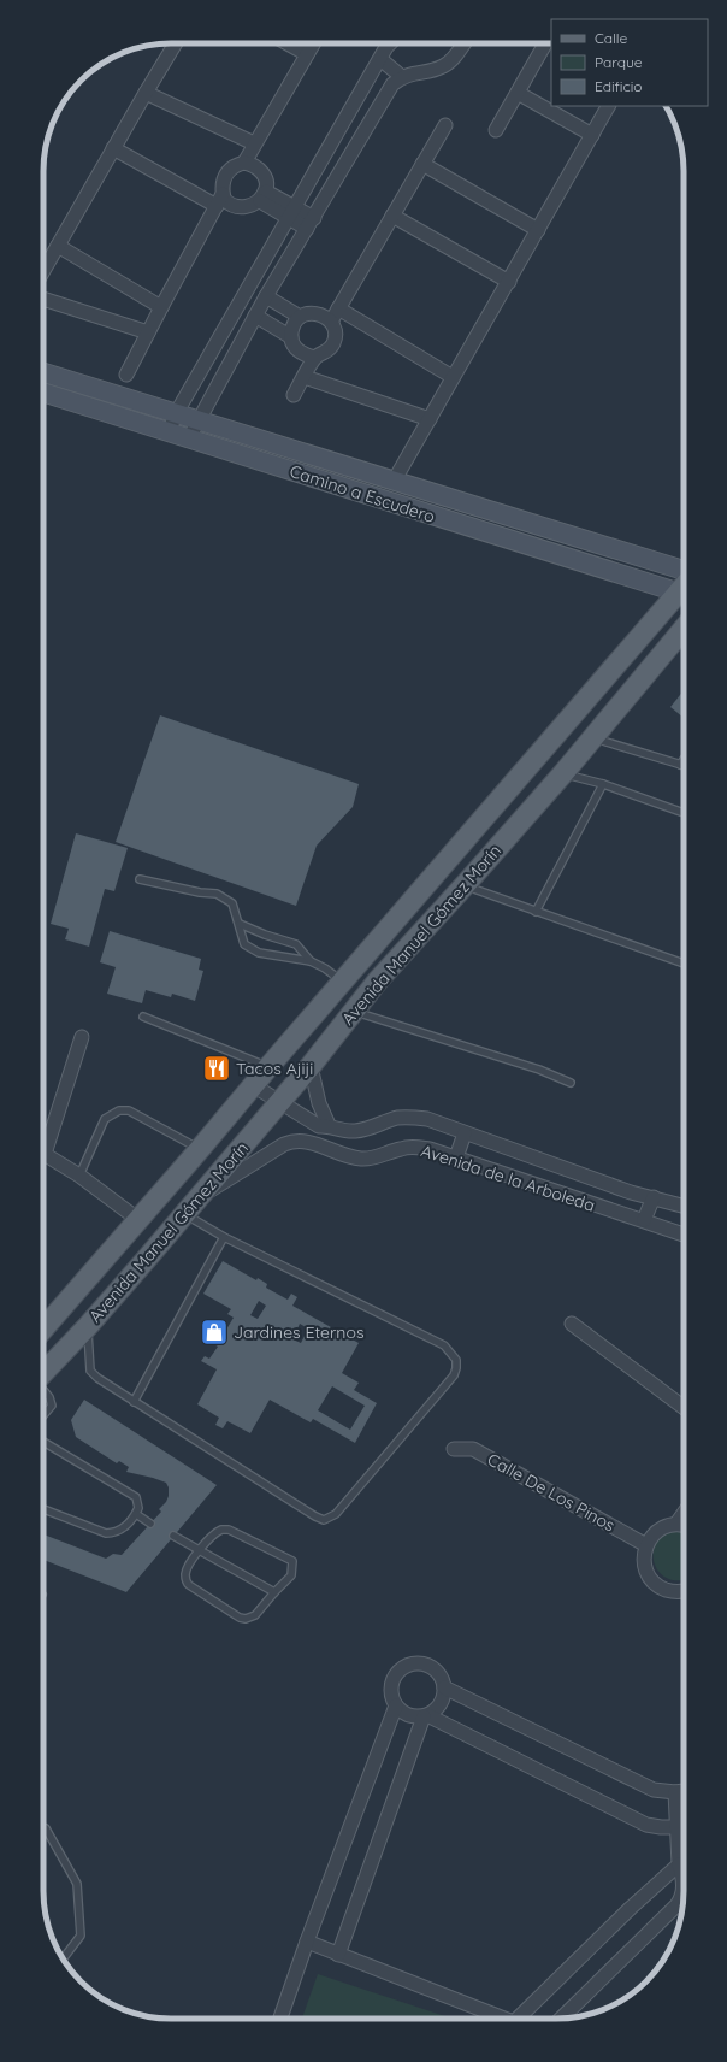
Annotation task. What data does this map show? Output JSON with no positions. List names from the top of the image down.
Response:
{
  "streets": {
    "main road": ["Avenida Manuel Gómez Morín"],
    "street": ["Camino a Escudero", "Avenida de la Arboleda", "Calle De Los Pinos"]
  },
  "crossings": [
    ["Avenida Manuel Gómez Morín", "Avenida de la Arboleda"]
  ],
  "places": {
    "restaurant": ["Tacos Ajiji"],
    "shop": ["Jardines Eternos"]
  },
  "legend": ["Calle", "Parque", "Edificio"]
}
